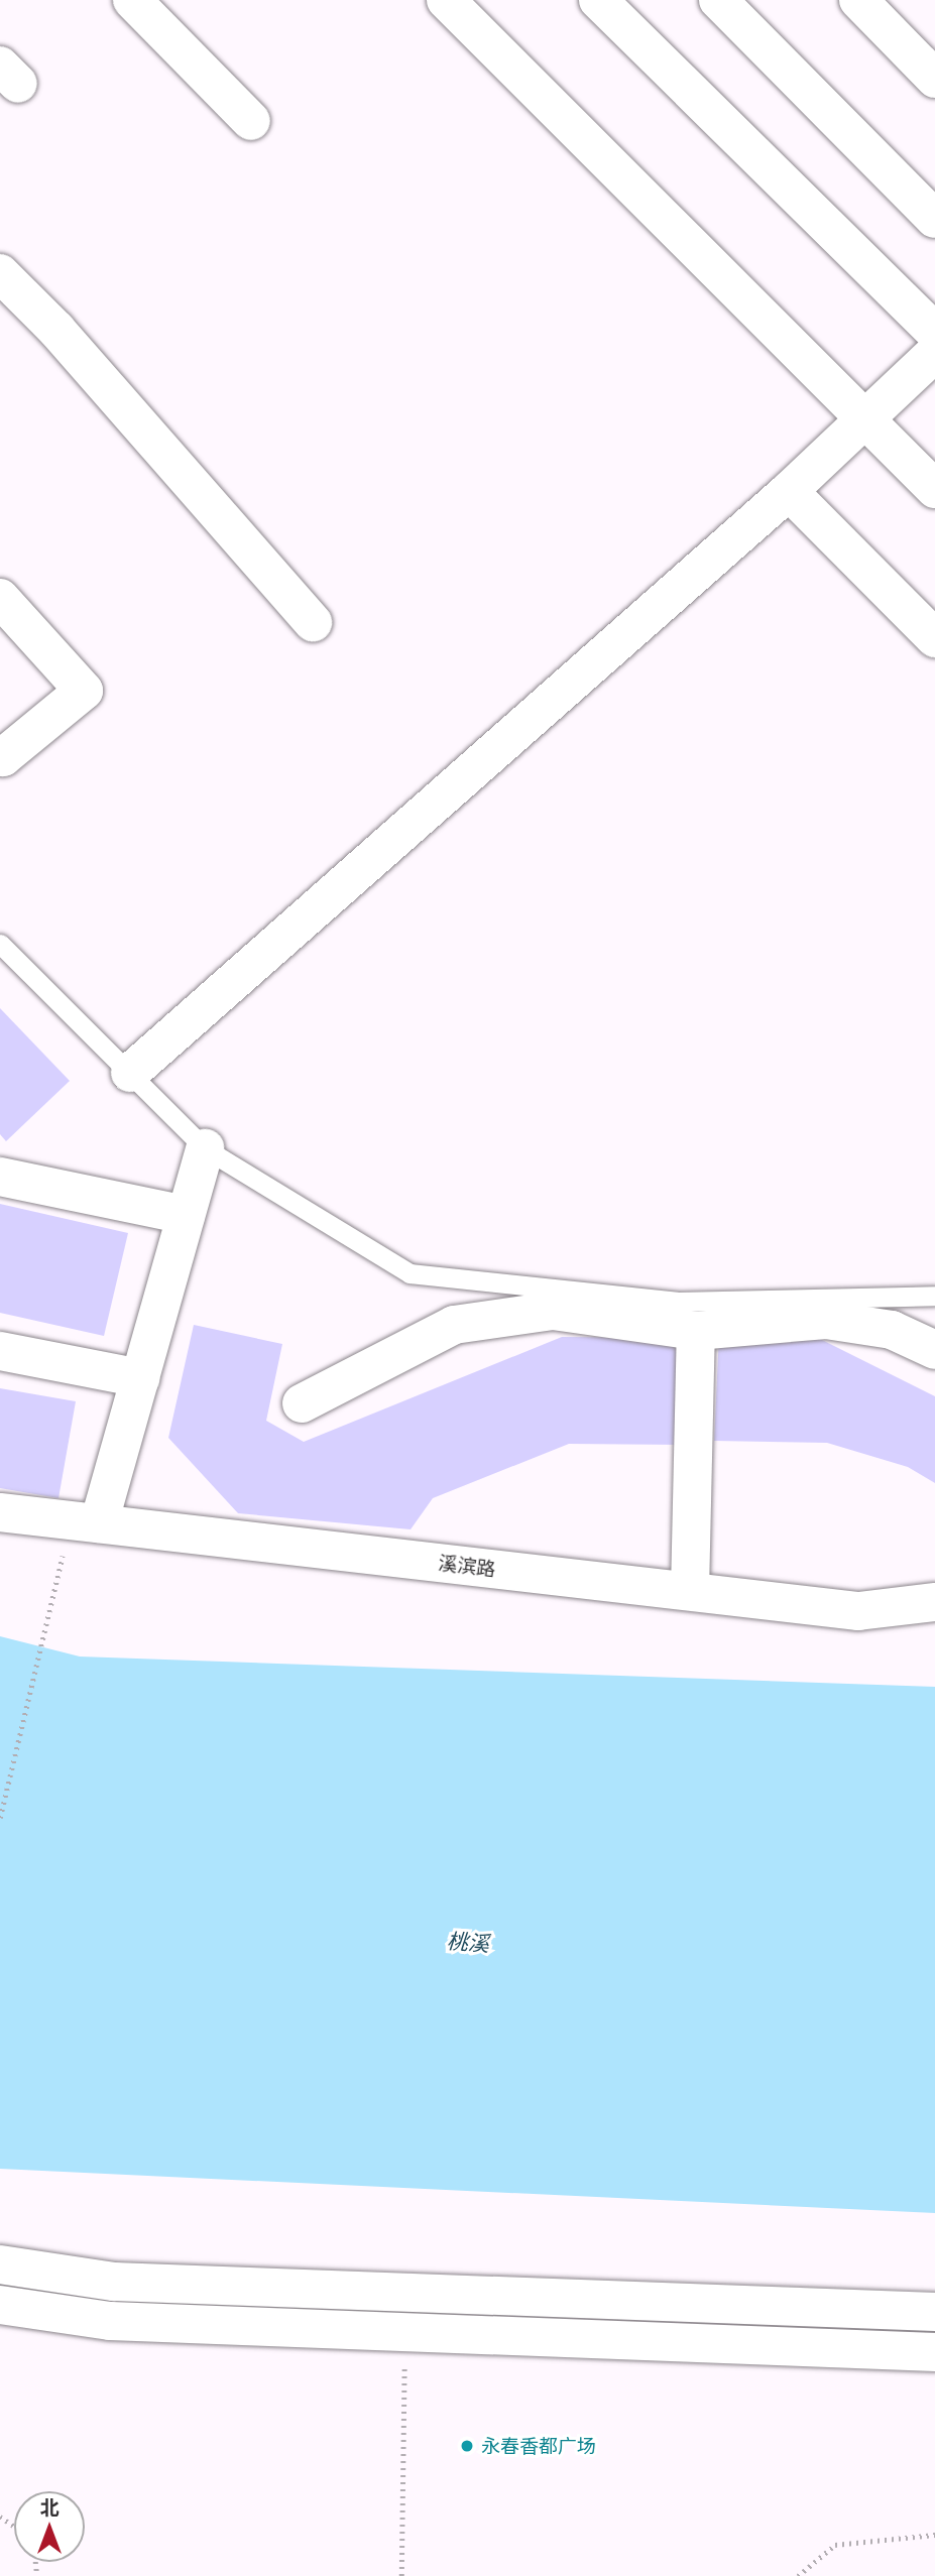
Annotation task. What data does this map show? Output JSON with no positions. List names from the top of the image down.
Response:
{
  "streets": {
    "street": ["溪滨路"]
  },
  "water": ["桃溪"],
  "places": ["永春香都广场"],
  "north": "top"
}
